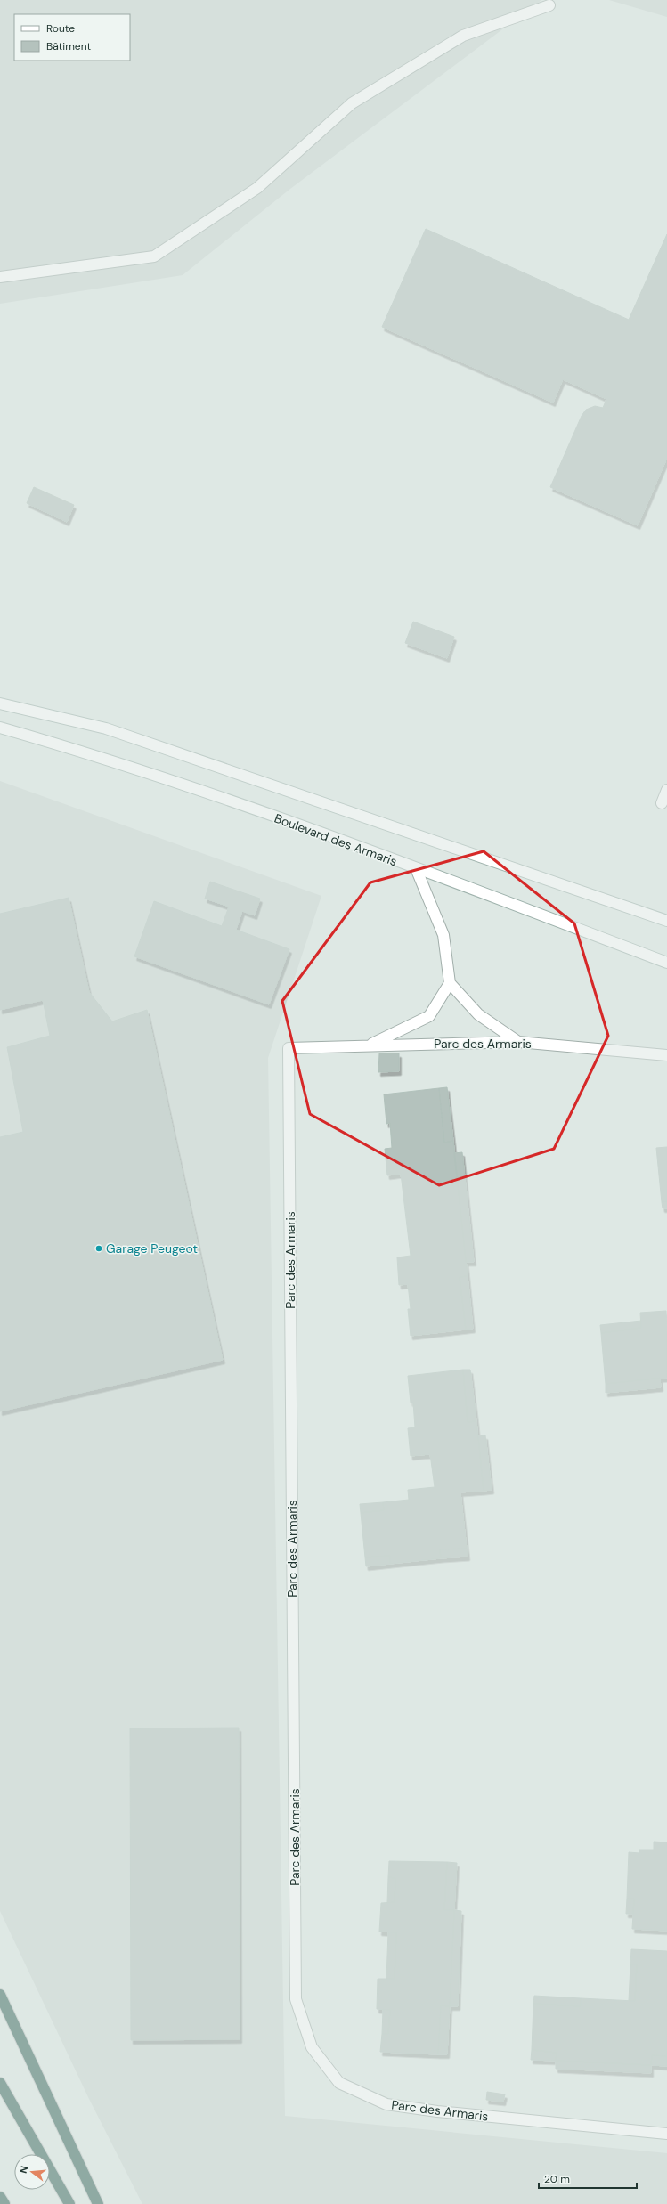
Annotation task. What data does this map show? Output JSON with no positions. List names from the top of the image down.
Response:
{
  "streets": {
    "street": ["Boulevard des Armaris", "Parc des Armaris"]
  },
  "places": ["Garage Peugeot"],
  "legend": ["Route", "Bâtiment"],
  "scale_bar": "20 m",
  "north": "left"
}
